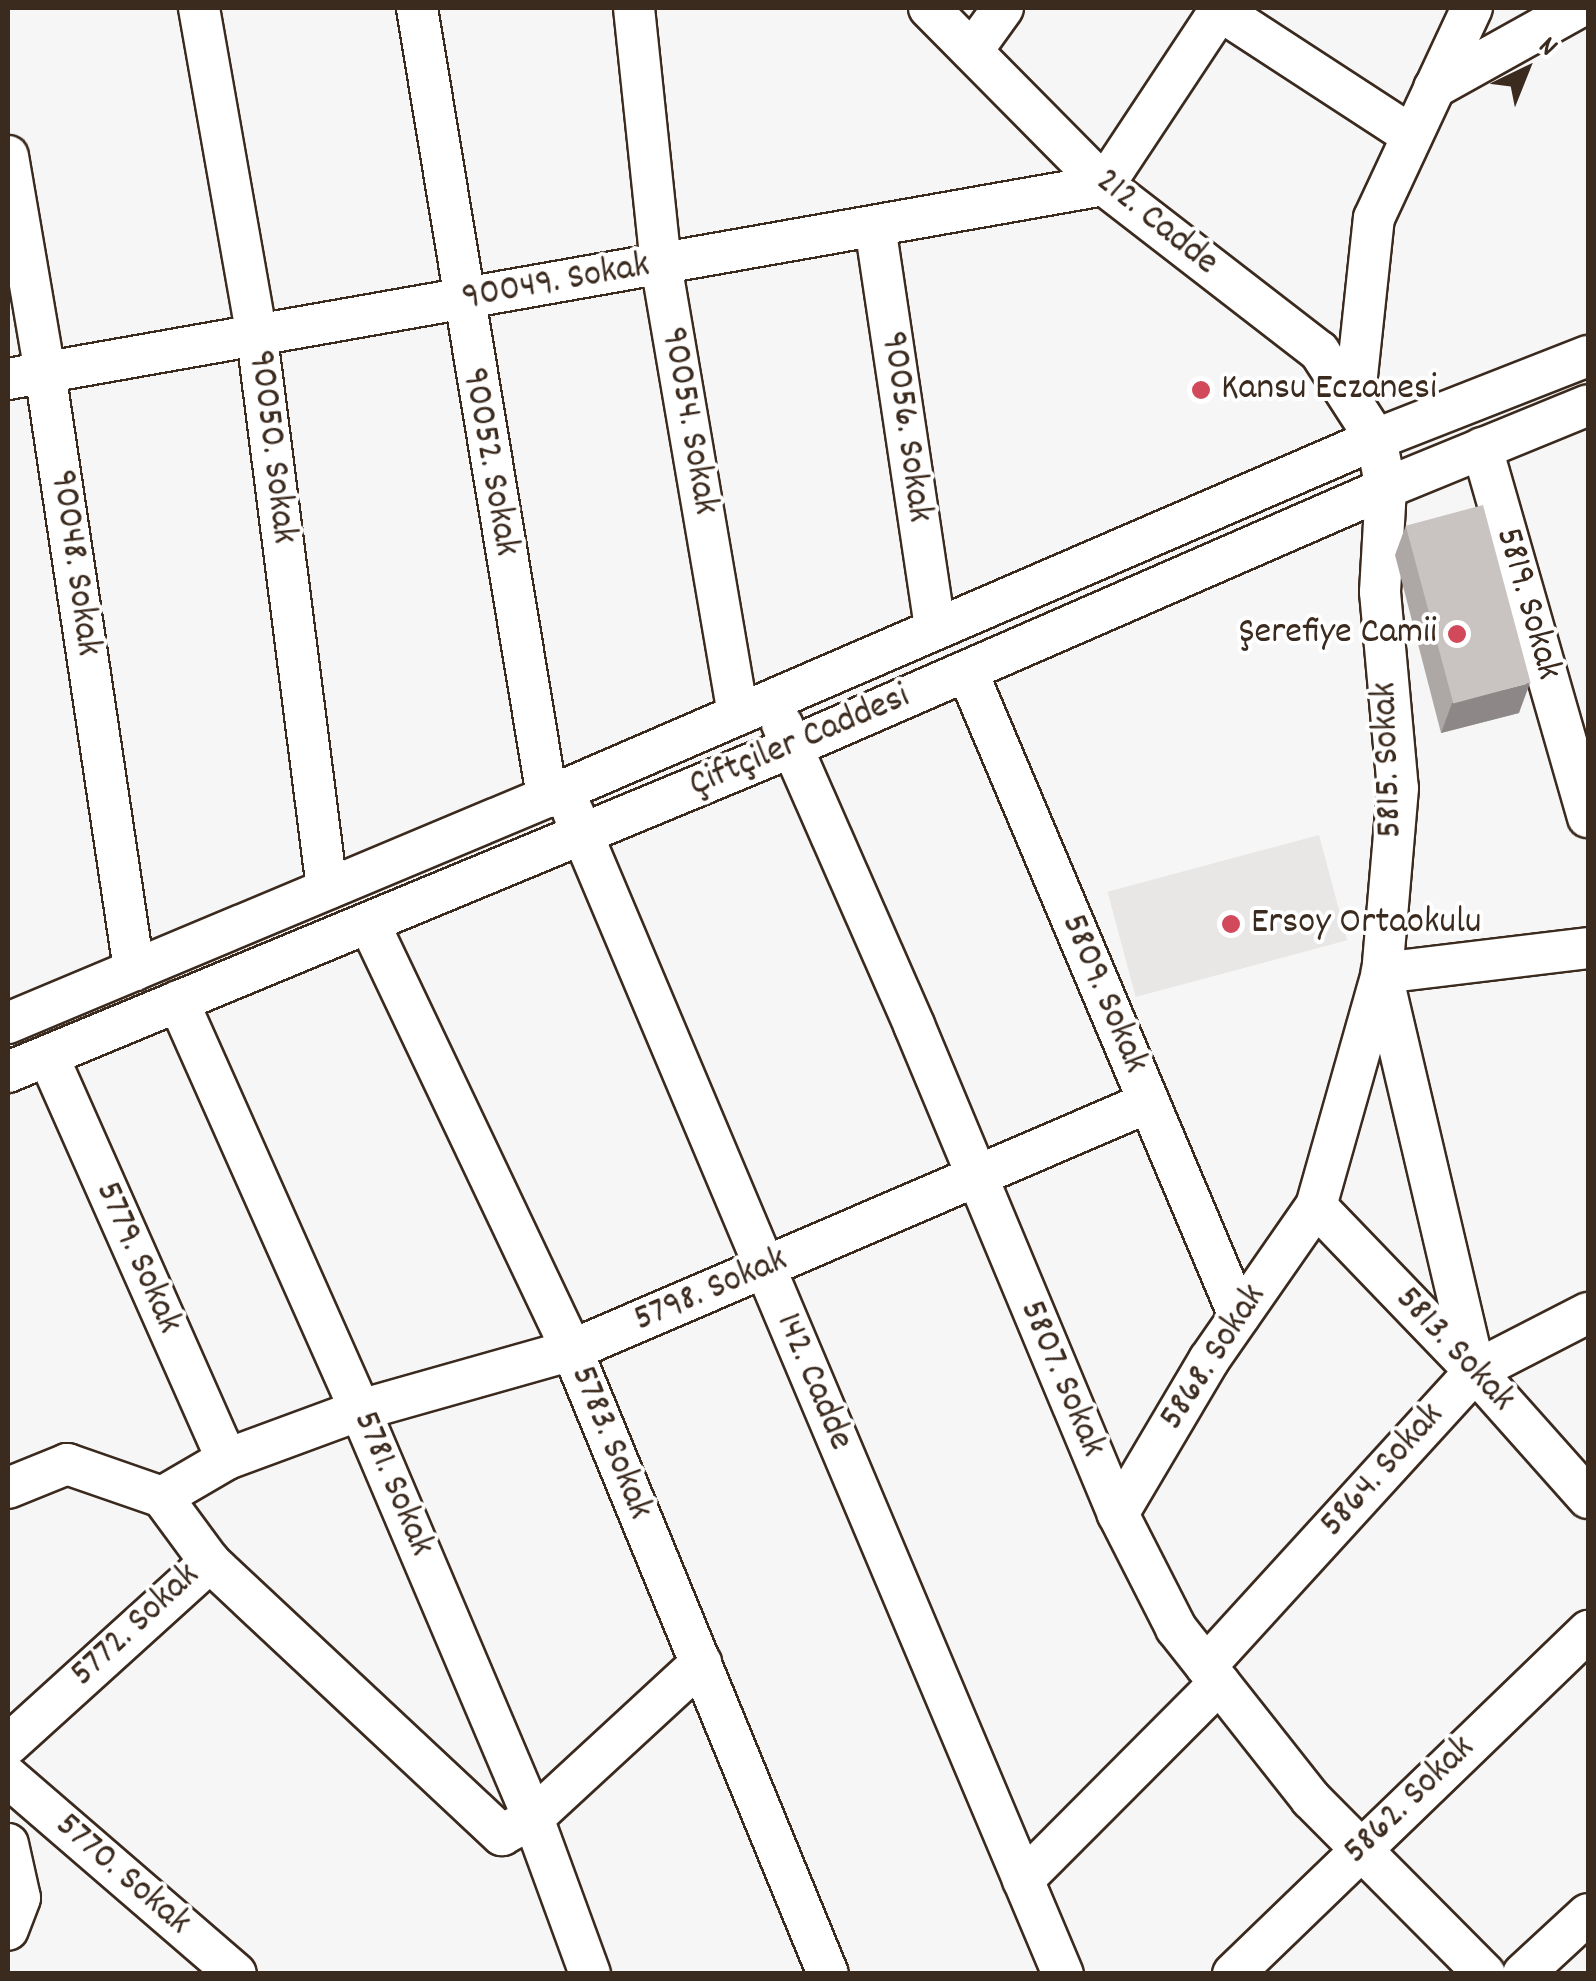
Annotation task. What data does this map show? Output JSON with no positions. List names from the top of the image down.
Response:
{
  "streets": {
    "street": [
      "212. Cadde",
      "90049. Sokak",
      "90054. Sokak",
      "90056. Sokak",
      "90050. Sokak",
      "90052. Sokak",
      "90048. Sokak",
      "5819. Sokak",
      "Çiftçiler Caddesi",
      "5815. Sokak",
      "5809. Sokak",
      "5779. Sokak",
      "5798. Sokak",
      "5813. Sokak",
      "5868. Sokak",
      "5807. Sokak",
      "142. Cadde",
      "5783. Sokak",
      "5864. Sokak",
      "5781. Sokak",
      "5772. Sokak",
      "5862. Sokak",
      "5770. Sokak"
    ]
  },
  "crossings": [
    ["212. Cadde", "90049. Sokak"],
    ["212. Cadde", "Çiftçiler Caddesi"],
    ["212. Cadde", "5815. Sokak"],
    ["90049. Sokak", "90054. Sokak"],
    ["90049. Sokak", "90056. Sokak"],
    ["90049. Sokak", "90050. Sokak"],
    ["90049. Sokak", "90052. Sokak"],
    ["90049. Sokak", "90048. Sokak"],
    ["90054. Sokak", "Çiftçiler Caddesi"],
    ["90054. Sokak", "5807. Sokak"],
    ["90056. Sokak", "Çiftçiler Caddesi"],
    ["90050. Sokak", "Çiftçiler Caddesi"],
    ["90052. Sokak", "Çiftçiler Caddesi"],
    ["90052. Sokak", "142. Cadde"],
    ["90048. Sokak", "Çiftçiler Caddesi"],
    ["5819. Sokak", "Çiftçiler Caddesi"],
    ["Çiftçiler Caddesi", "5815. Sokak"],
    ["Çiftçiler Caddesi", "5809. Sokak"],
    ["Çiftçiler Caddesi", "5779. Sokak"],
    ["Çiftçiler Caddesi", "5807. Sokak"],
    ["Çiftçiler Caddesi", "142. Cadde"],
    ["Çiftçiler Caddesi", "5783. Sokak"],
    ["Çiftçiler Caddesi", "5781. Sokak"],
    ["5815. Sokak", "5813. Sokak"],
    ["5815. Sokak", "5868. Sokak"],
    ["5815. Sokak", "5864. Sokak"],
    ["5809. Sokak", "5798. Sokak"],
    ["5809. Sokak", "5868. Sokak"],
    ["5779. Sokak", "5798. Sokak"],
    ["5798. Sokak", "5807. Sokak"],
    ["5798. Sokak", "142. Cadde"],
    ["5798. Sokak", "5783. Sokak"],
    ["5798. Sokak", "5781. Sokak"],
    ["5798. Sokak", "5772. Sokak"],
    ["5813. Sokak", "5868. Sokak"],
    ["5813. Sokak", "5864. Sokak"],
    ["5868. Sokak", "5807. Sokak"],
    ["5807. Sokak", "5864. Sokak"],
    ["5807. Sokak", "5862. Sokak"],
    ["142. Cadde", "5864. Sokak"]
  ],
  "places": ["Kansu Eczanesi", "Şerefiye Camii", "Ersoy Ortaokulu"],
  "north": "top right"
}
